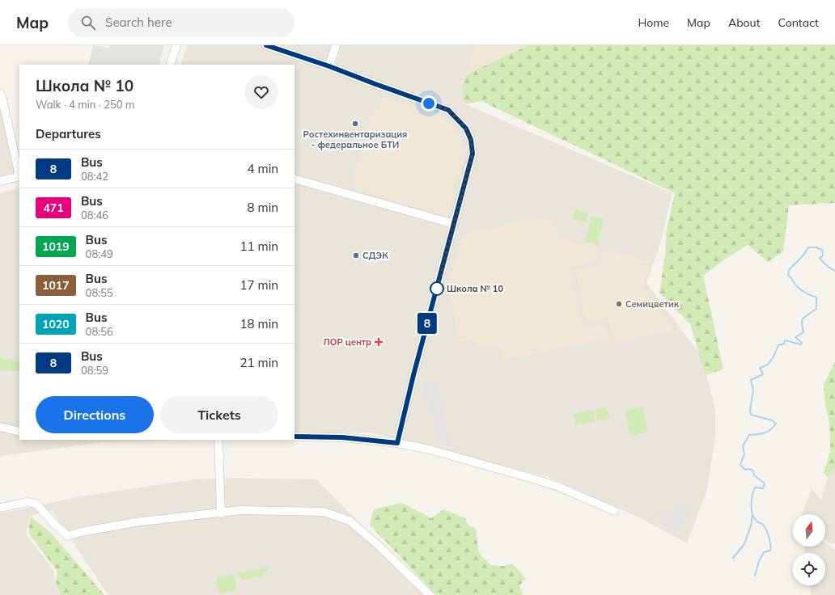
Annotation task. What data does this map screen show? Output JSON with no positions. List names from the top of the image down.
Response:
{
  "places": {
    "other": [
      "Ростехинвентаризация - федеральное БТИ",
      "СДЭК",
      "Школа № 10",
      "Семицветик"
    ],
    "health": ["ЛОР центр"]
  },
  "lines": ["bus line 8"],
  "north": "top",
  "page": {
    "header": "Map",
    "search": "Search here",
    "nav": [
      "Home",
      "Map",
      "About",
      "Contact"
    ],
    "on_map": "8",
    "heading": [
      ["Школа № 10", "Walk · 4 min · 250 m"],
      "Departures"
    ],
    "list": [
      {
        "mark": "8",
        "name": "Bus",
        "note": "08:42",
        "value": "4 min"
      },
      {
        "mark": "471",
        "name": "Bus",
        "note": "08:46",
        "value": "8 min"
      },
      {
        "mark": "1019",
        "name": "Bus",
        "note": "08:49",
        "value": "11 min"
      },
      {
        "mark": "1017",
        "name": "Bus",
        "note": "08:55",
        "value": "17 min"
      },
      {
        "mark": "1020",
        "name": "Bus",
        "note": "08:56",
        "value": "18 min"
      },
      {
        "mark": "8",
        "name": "Bus",
        "note": "08:59",
        "value": "21 min"
      }
    ],
    "buttons": ["Directions", "Tickets"]
  }
}
